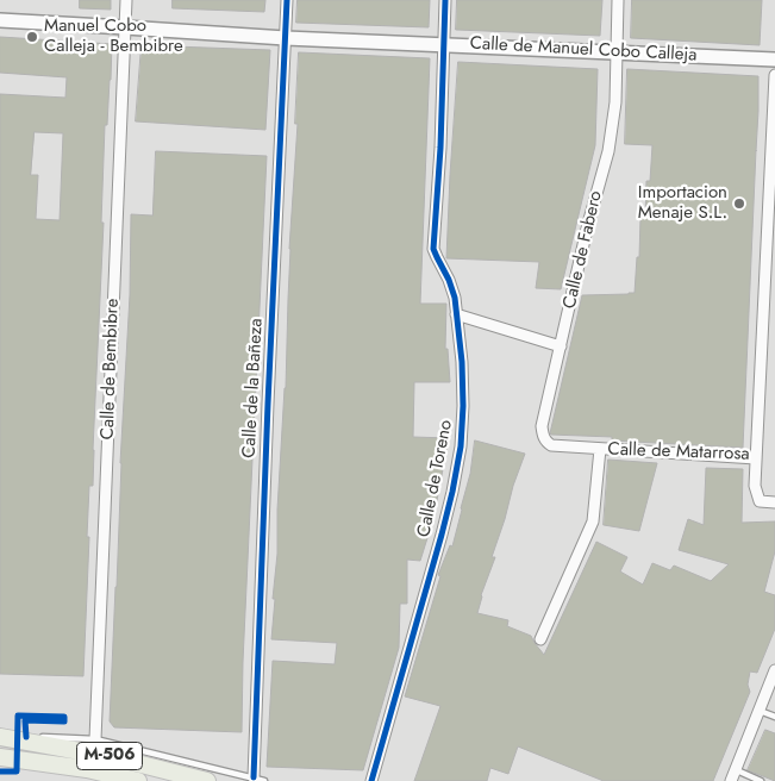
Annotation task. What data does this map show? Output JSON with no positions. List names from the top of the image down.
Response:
{
  "streets": {
    "main road": ["M-506"],
    "street": [
      "Calle de Manuel Cobo Calleja",
      "Calle de Fabero",
      "Calle de Bembibre",
      "Calle de la Bañeza",
      "Calle de Matarrosa",
      "Calle de Toreno"
    ]
  },
  "crossings": [
    ["Calle de Manuel Cobo Calleja", "Calle de Fabero"],
    ["Calle de Manuel Cobo Calleja", "Calle de Bembibre"],
    ["Calle de Manuel Cobo Calleja", "Calle de la Bañeza"],
    ["Calle de Manuel Cobo Calleja", "Calle de Toreno"],
    ["Calle de Fabero", "Calle de Matarrosa"]
  ],
  "places": ["Manuel Cobo Calleja - Bembibre", "Importacion Menaje S.L."]
}
